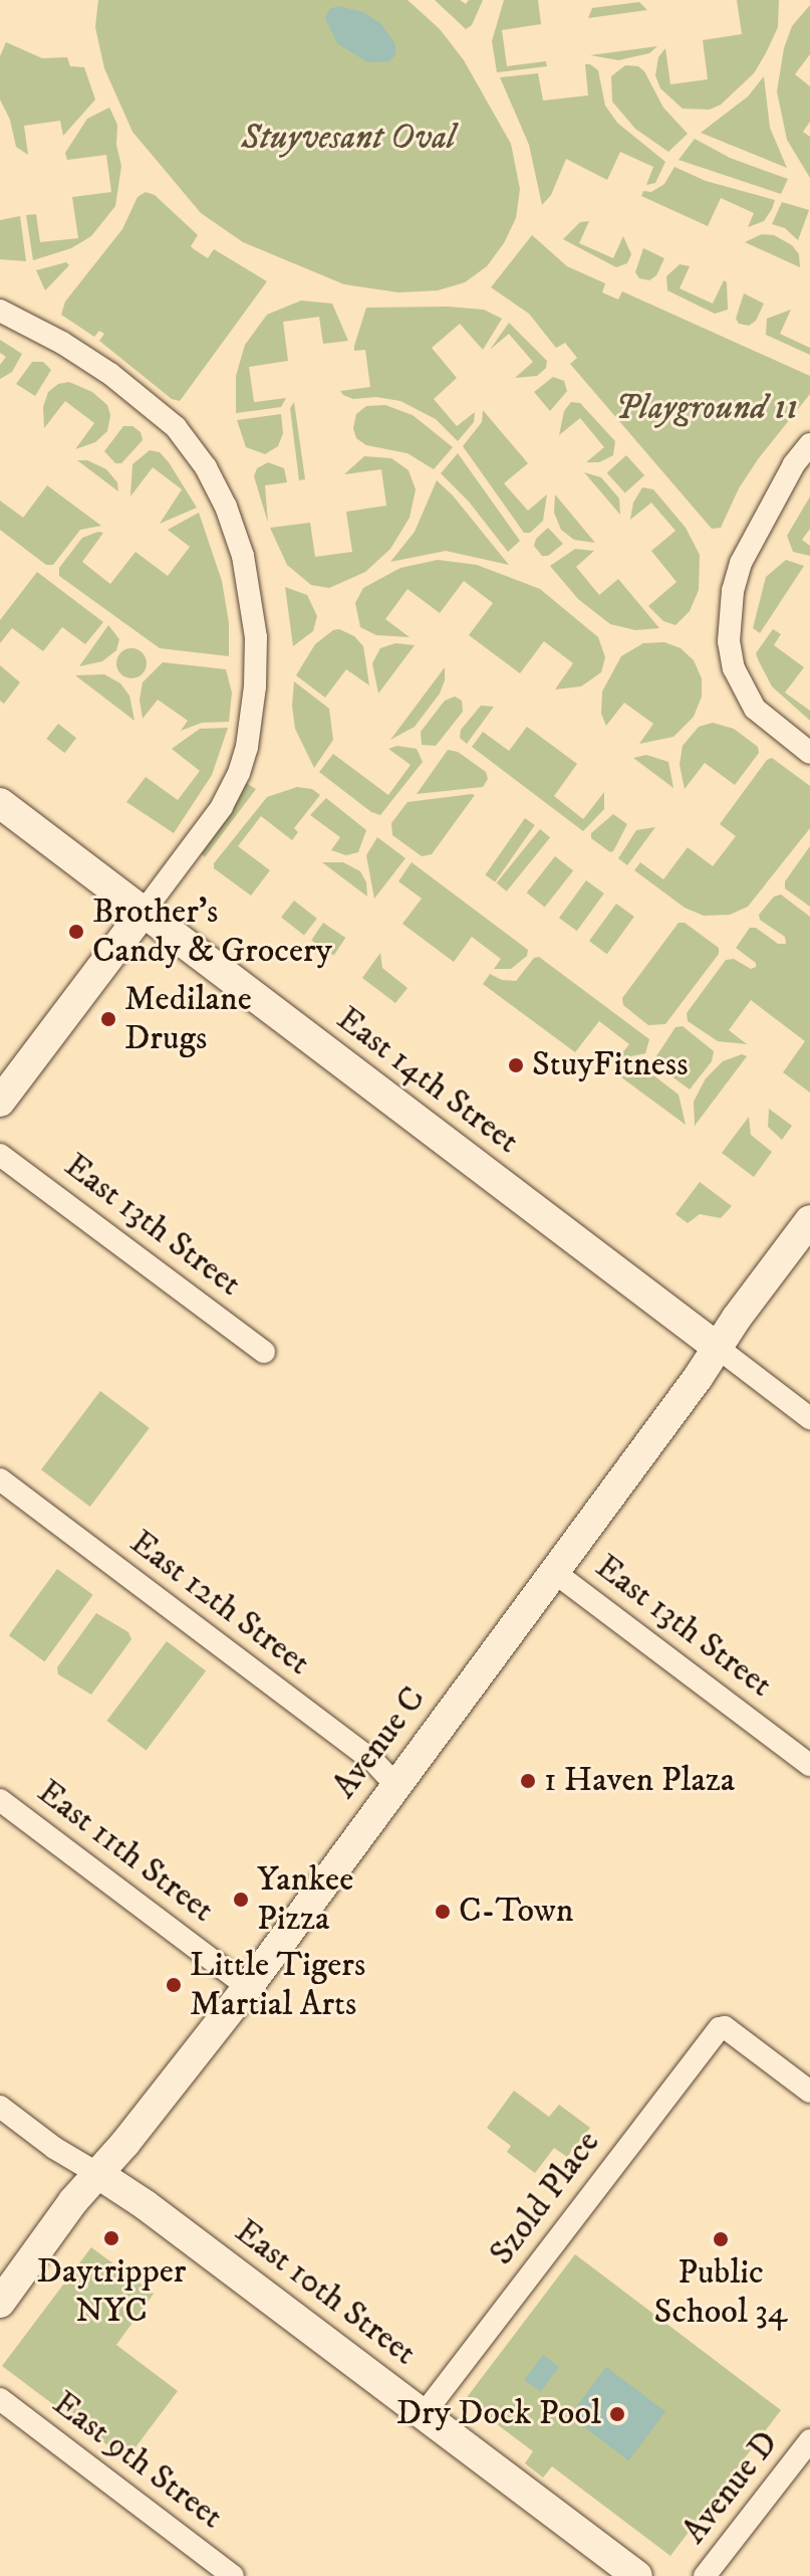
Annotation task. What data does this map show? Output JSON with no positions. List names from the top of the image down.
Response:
{
  "streets": {
    "main road": ["East 14th Street", "Avenue C", "East 10th Street"],
    "street": [
      "East 13th Street",
      "East 12th Street",
      "East 11th Street",
      "Szold Place",
      "East 9th Street",
      "Avenue D"
    ]
  },
  "crossings": [
    ["East 14th Street", "Avenue C"],
    ["East 13th Street", "Avenue C"],
    ["East 12th Street", "Avenue C"],
    ["Avenue C", "East 11th Street"],
    ["Avenue C", "East 10th Street"],
    ["Szold Place", "East 10th Street"]
  ],
  "parks": ["Stuyvesant Oval", "Playground 11"],
  "places": [
    "Brother's Candy & Grocery",
    "Medilane Drugs",
    "StuyFitness",
    "1 Haven Plaza",
    "Yankee Pizza",
    "C-Town",
    "Little Tigers Martial Arts",
    "Daytripper NYC",
    "Public School 34",
    "Dry Dock Pool"
  ]
}
